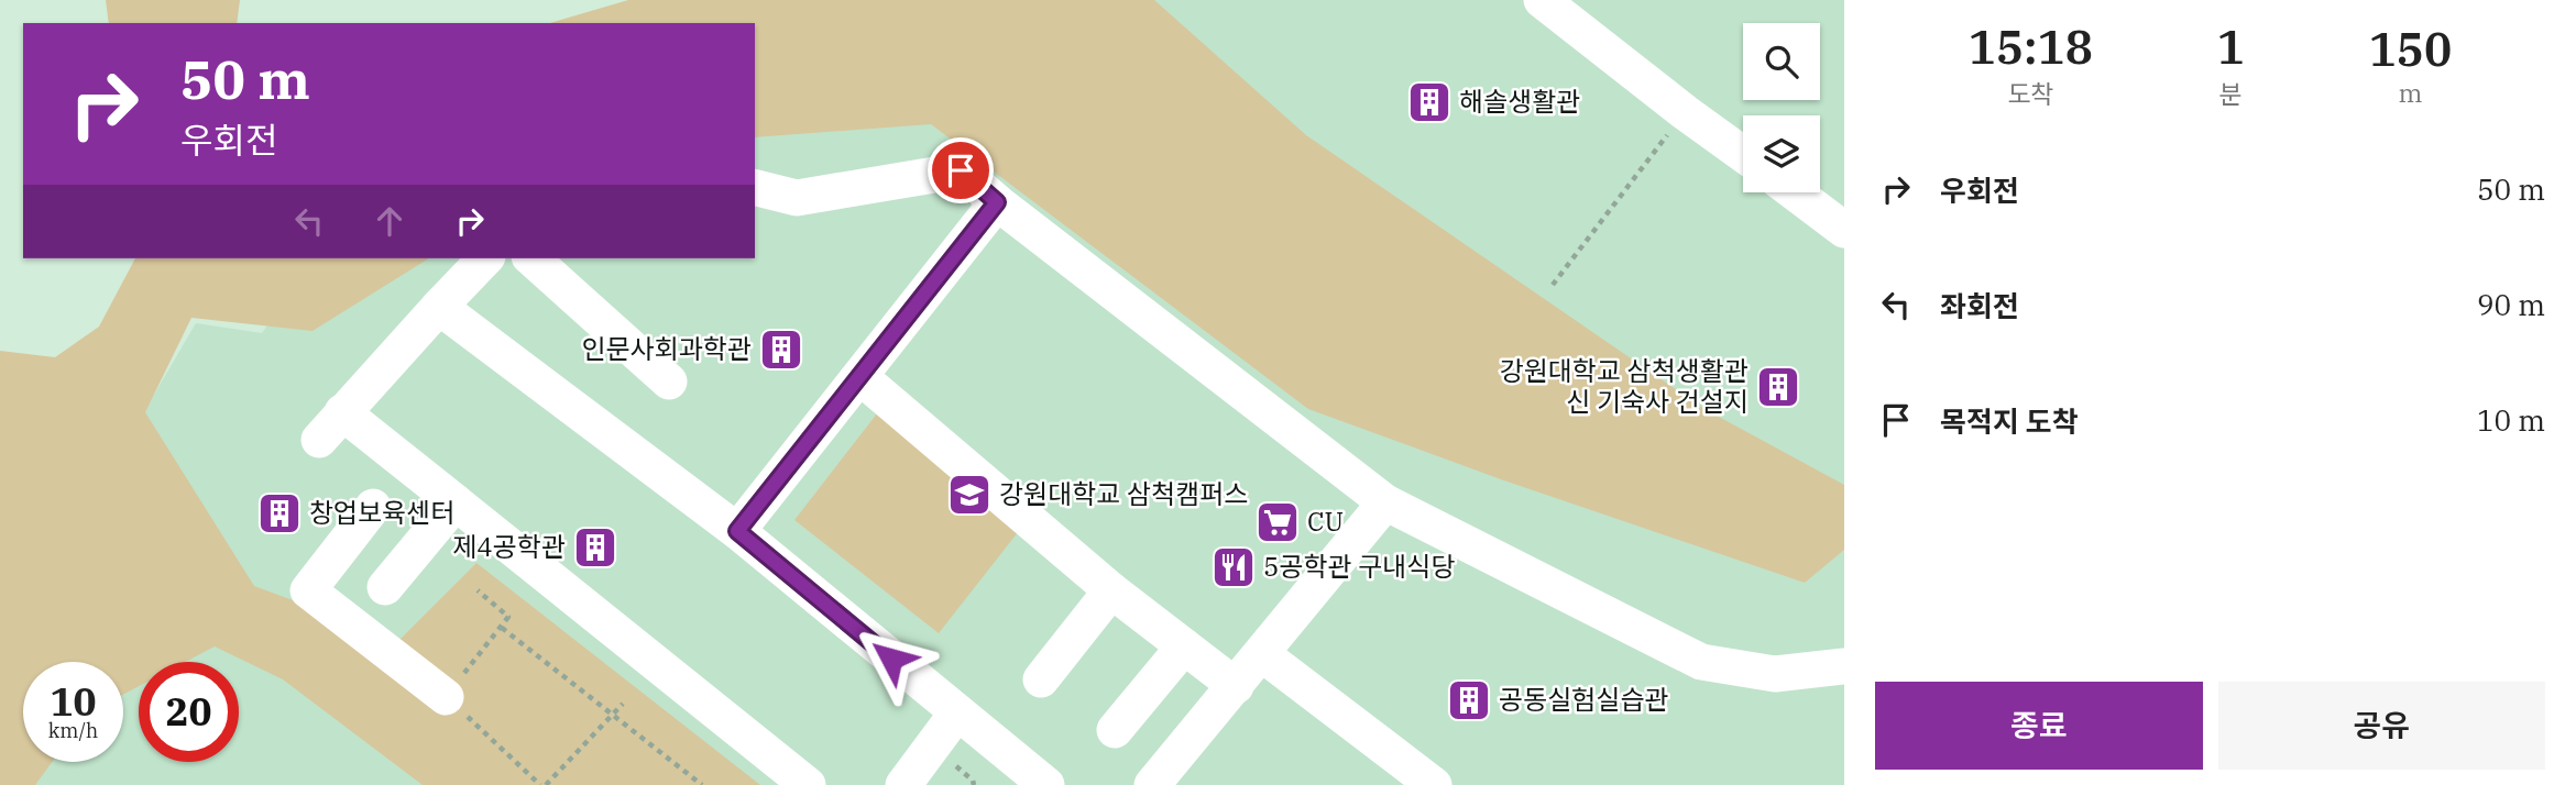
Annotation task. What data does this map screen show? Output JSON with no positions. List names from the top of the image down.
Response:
{
  "places": {
    "building": [
      "해솔생활관",
      "인문사회과학관",
      "강원대학교 삼척생활관 신 기숙사 건설지",
      "창업보육센터",
      "제4공학관",
      "공동실험실습관"
    ],
    "school or university": ["강원대학교 삼척캠퍼스"],
    "supermarket": ["CU"],
    "restaurant": ["5공학관 구내식당"]
  },
  "page": {
    "eta": [
      "15:18",
      "도착",
      "1",
      "분",
      "150",
      "m"
    ],
    "turn": ["50 m", "우회전"],
    "list": [
      {
        "name": "우회전",
        "value": "50 m"
      },
      {
        "name": "좌회전",
        "value": "90 m"
      },
      {
        "name": "목적지 도착",
        "value": "10 m"
      }
    ],
    "speed": "10 km/h",
    "limit": "20",
    "buttons": ["종료", "공유"]
  }
}
